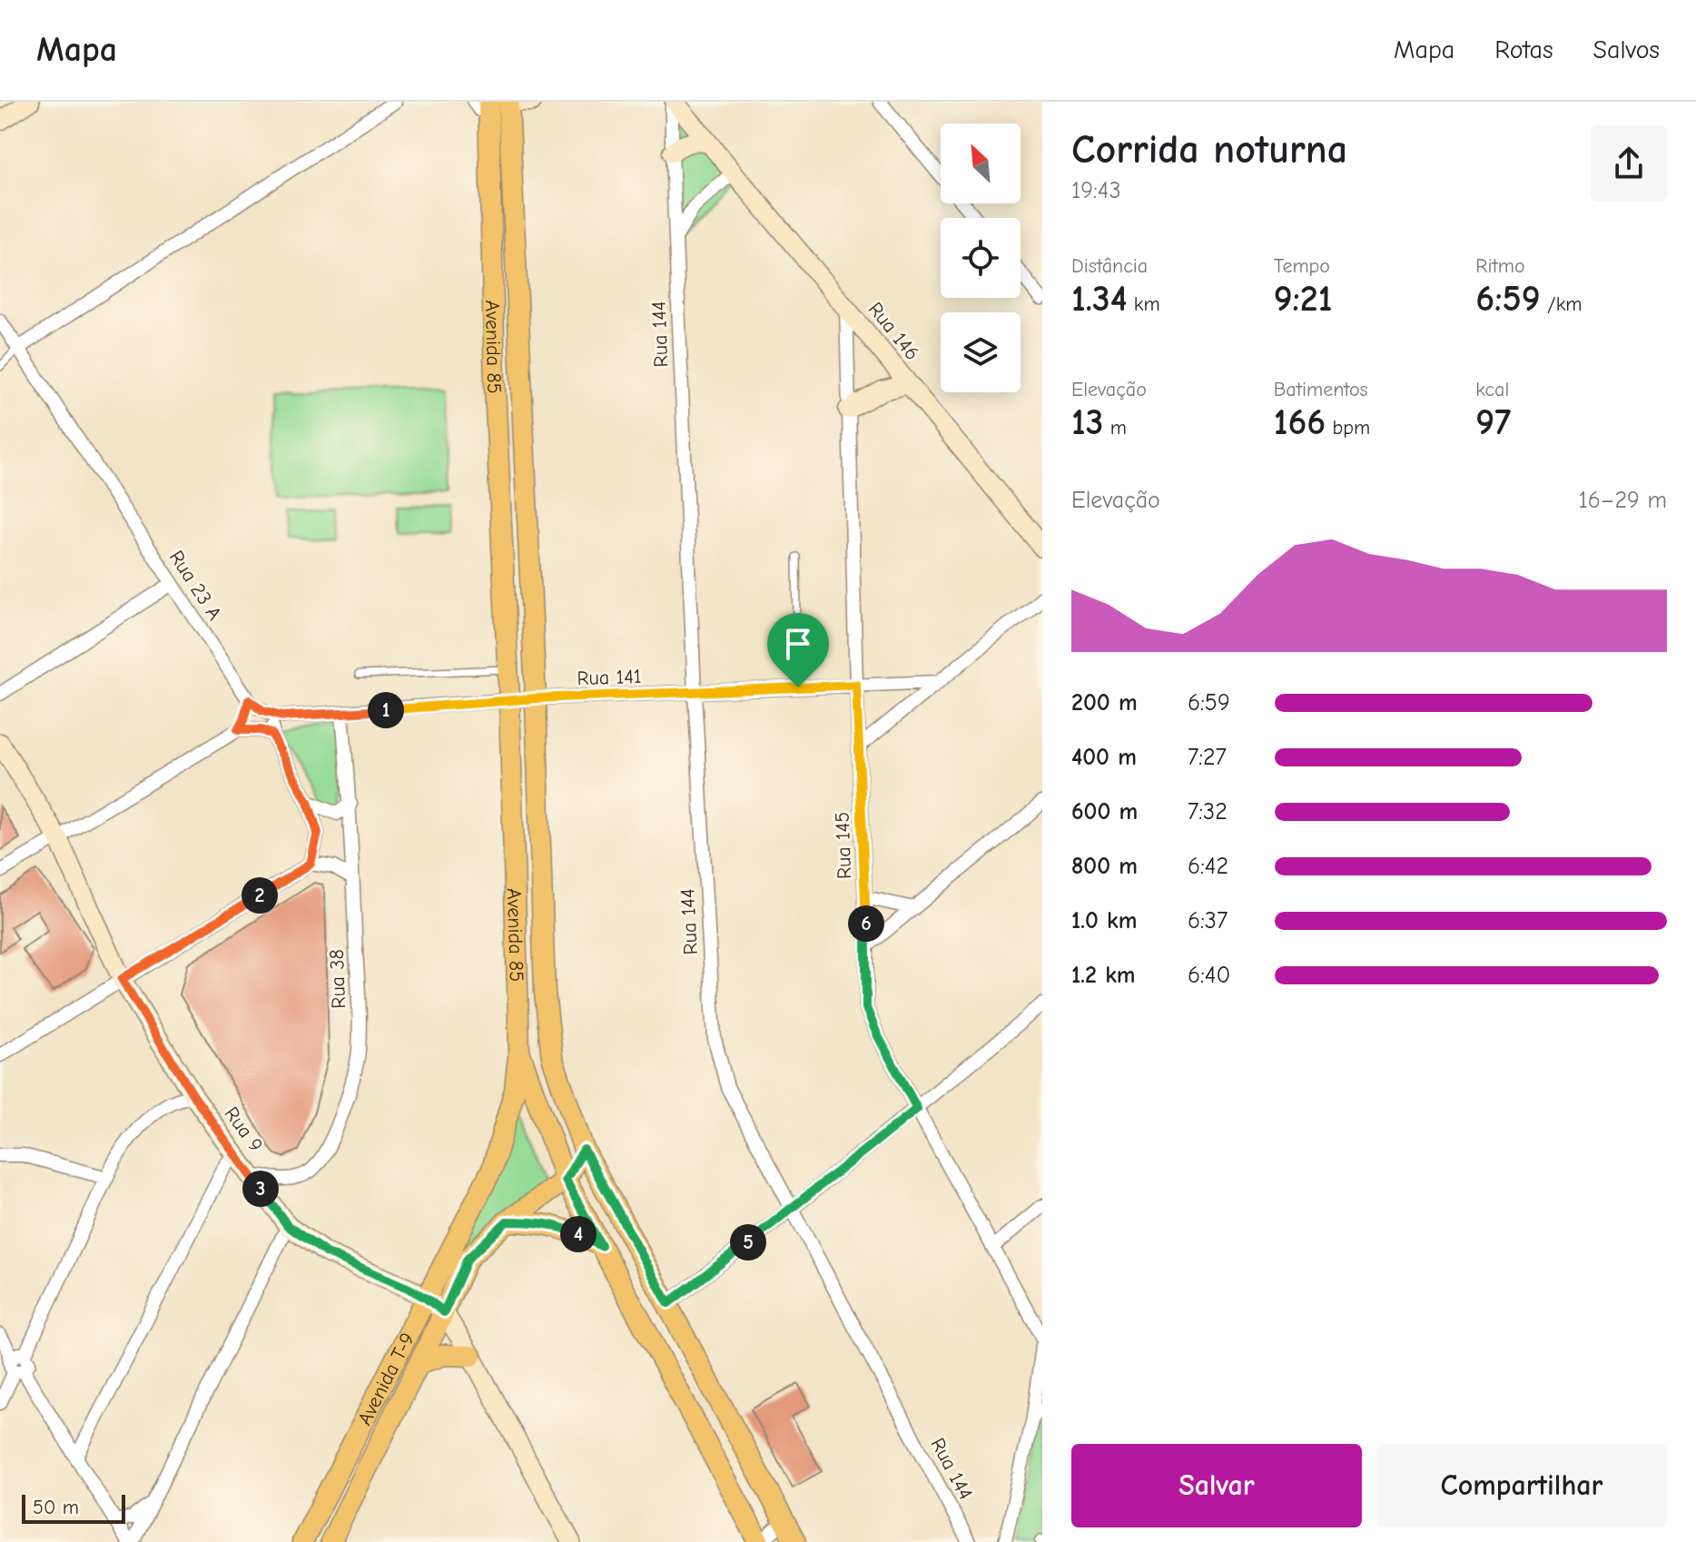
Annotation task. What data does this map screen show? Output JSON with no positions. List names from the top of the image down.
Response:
{
  "streets": {
    "main road": ["Avenida 85", "Avenida T-9"],
    "street": [
      "Rua 146",
      "Rua 144",
      "Rua 23 A",
      "Rua 141",
      "Rua 145",
      "Rua 38",
      "Rua 9"
    ]
  },
  "crossings": [
    ["Rua 146", "Rua 144"],
    ["Rua 146", "Rua 145"],
    ["Rua 144", "Rua 141"],
    ["Avenida 85", "Rua 141"],
    ["Avenida 85", "Avenida T-9"],
    ["Rua 23 A", "Rua 141"],
    ["Rua 141", "Rua 145"],
    ["Rua 141", "Rua 38"],
    ["Rua 38", "Rua 9"],
    ["Rua 9", "Avenida T-9"]
  ],
  "scale_bar": "50 m",
  "north": "top left",
  "page": {
    "header": "Mapa",
    "nav": ["Mapa", "Rotas", "Salvos"],
    "heading": ["Corrida noturna", "19:43"],
    "stats": [
      ["Distância", "1.34 km"],
      ["Tempo", "9:21"],
      ["Ritmo", "6:59 /km"],
      ["Elevação", "13 m"],
      ["Batimentos", "166 bpm"],
      ["kcal", "97"]
    ],
    "chart": ["Elevação", "16–29 m"],
    "list": [
      {
        "name": "200 m",
        "note": "6:59"
      },
      {
        "name": "400 m",
        "note": "7:27"
      },
      {
        "name": "600 m",
        "note": "7:32"
      },
      {
        "name": "800 m",
        "note": "6:42"
      },
      {
        "name": "1.0 km",
        "note": "6:37"
      },
      {
        "name": "1.2 km",
        "note": "6:40"
      }
    ],
    "pins": [
      "1",
      "2",
      "6",
      "3",
      "4",
      "5"
    ],
    "buttons": ["Salvar", "Compartilhar"],
    "scale": "50 m"
  }
}
